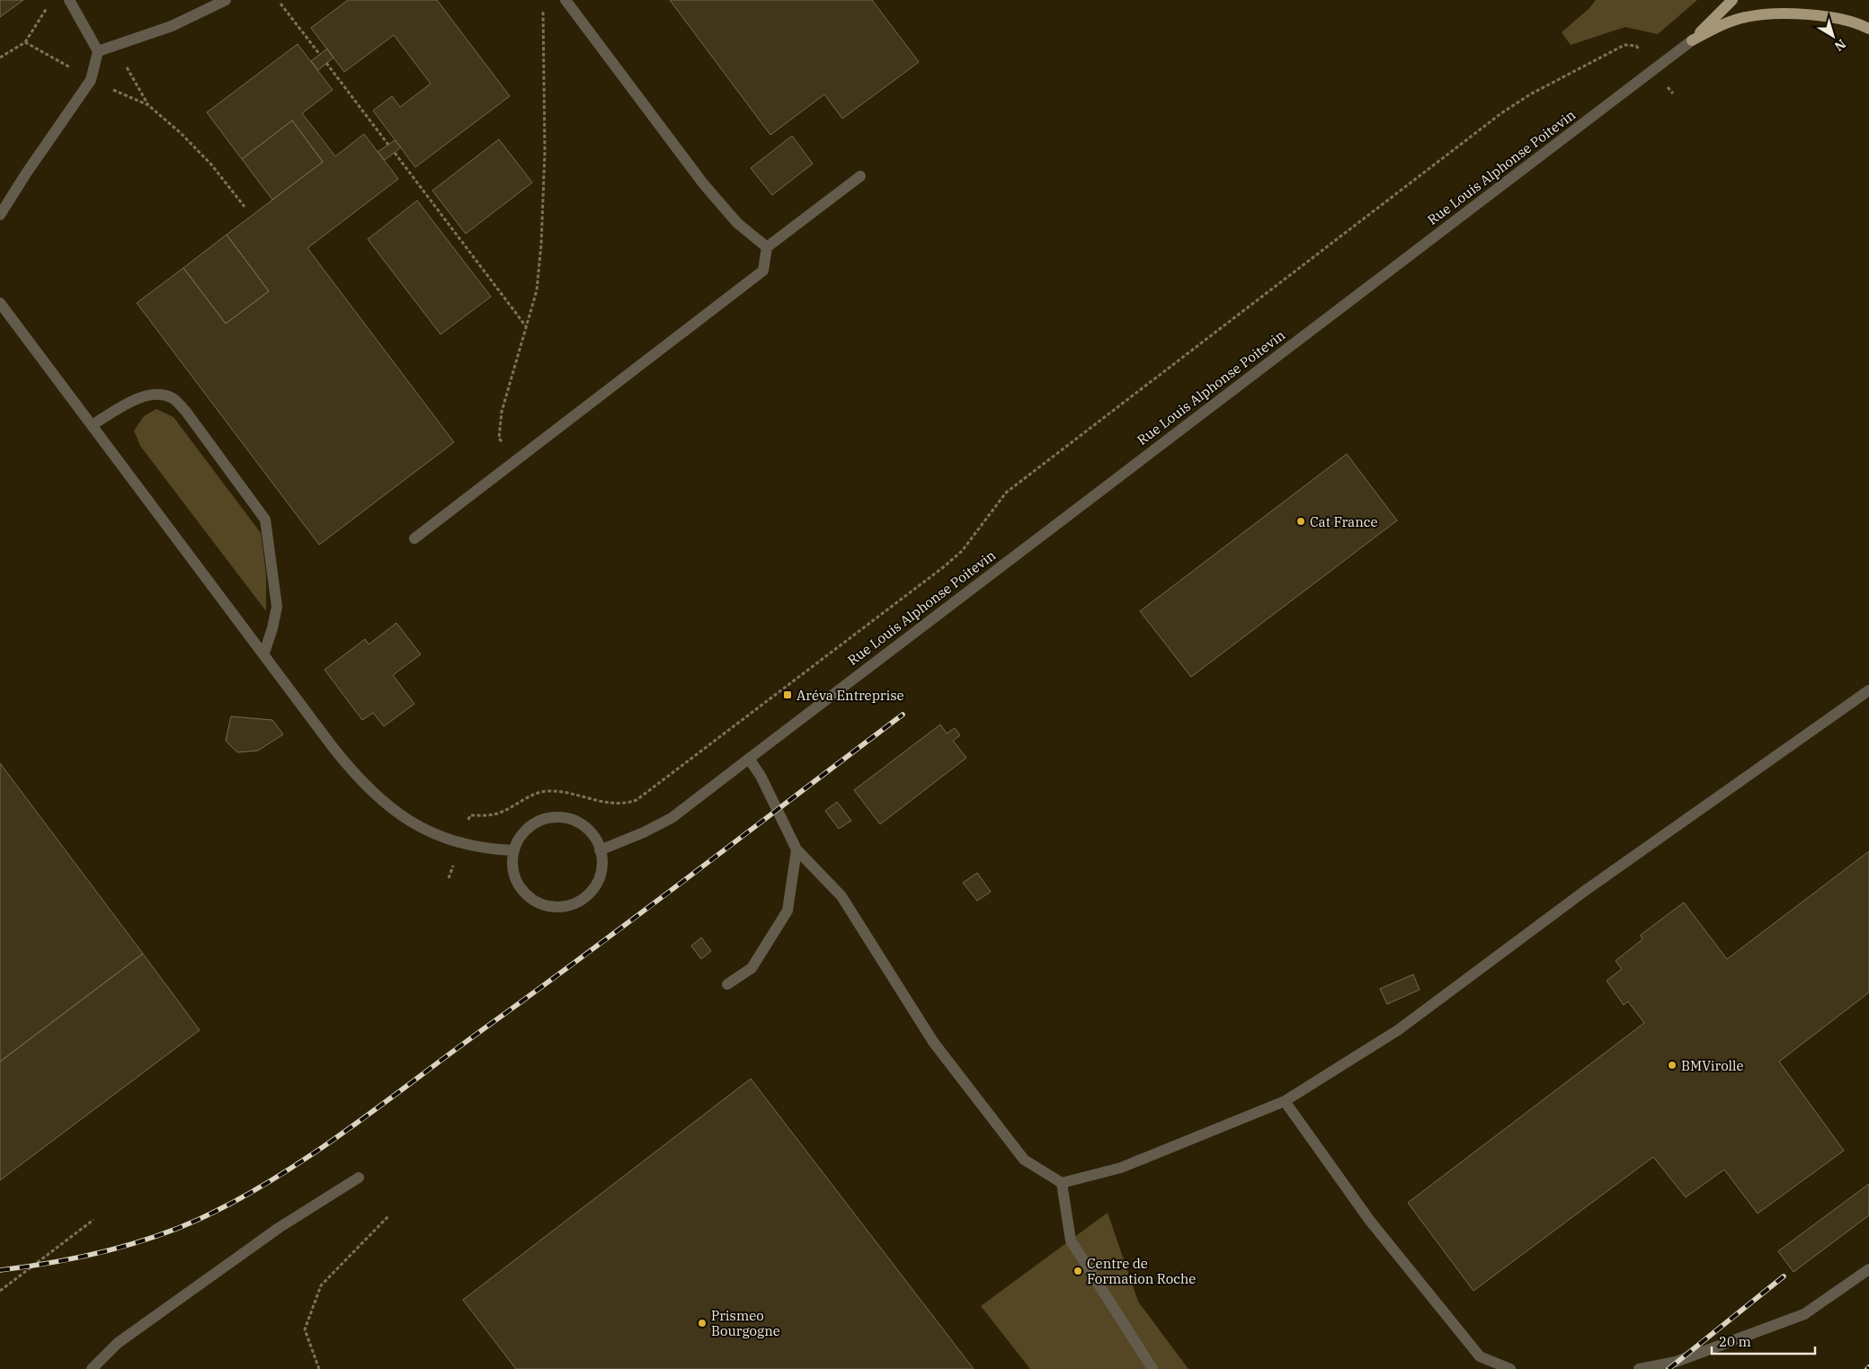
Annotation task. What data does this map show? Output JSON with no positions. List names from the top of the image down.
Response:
{
  "streets": {
    "street": ["Rue Louis Alphonse Poitevin"]
  },
  "places": {
    "other": [
      "Cat France",
      "BMVirolle",
      "Centre de Formation Roche",
      "Prismeo Bourgogne"
    ],
    "transit": ["Aréva Entreprise"]
  },
  "scale_bar": "20 m",
  "north": "bottom right"
}
